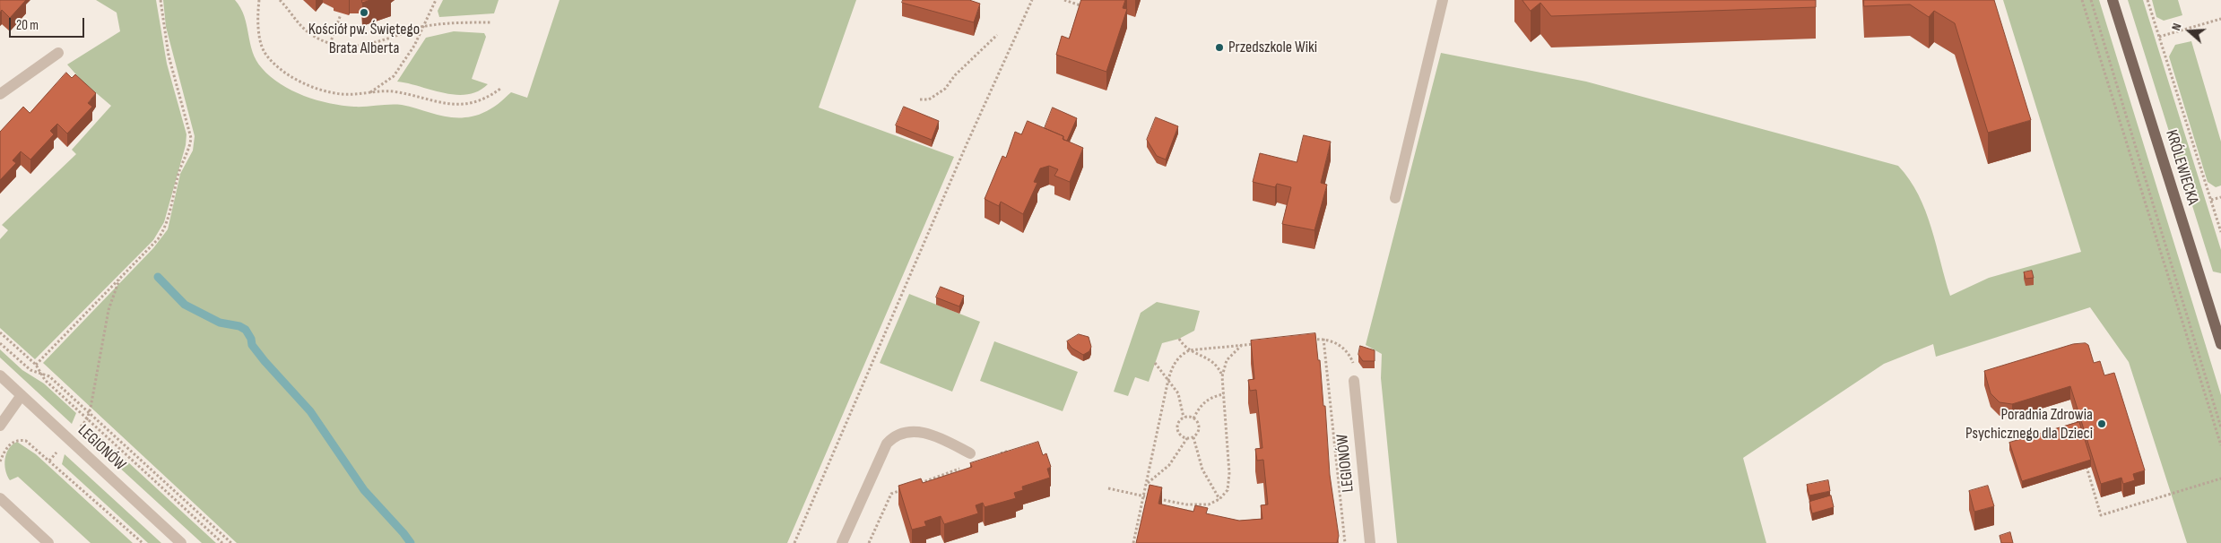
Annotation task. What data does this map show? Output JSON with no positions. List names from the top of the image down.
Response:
{
  "streets": {
    "main road": ["KRÓLEWIECKA"],
    "street": ["LEGIONÓW"]
  },
  "places": ["Kościół pw. Świętego Brata Alberta", "Przedszkole Wiki", "Poradnia Zdrowia Psychicznego dla Dzieci"],
  "scale_bar": "20 m",
  "north": "left"
}
